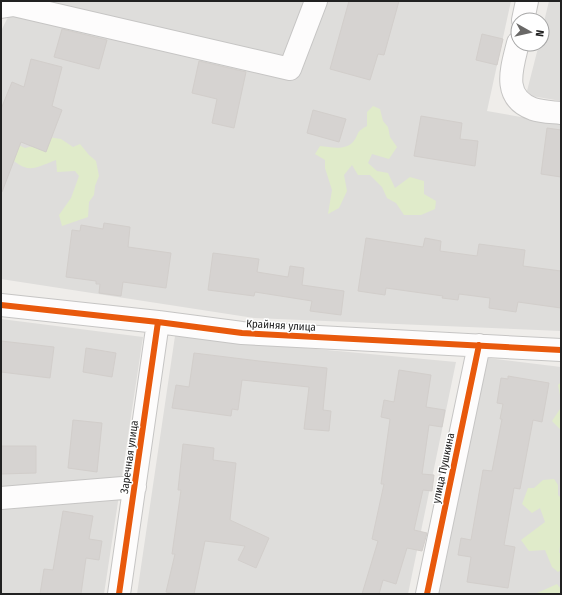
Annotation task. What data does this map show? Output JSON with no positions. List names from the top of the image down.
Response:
{
  "streets": {
    "street": ["Крайняя улица", "Заречная улица", "улица Пушкина"]
  },
  "crossings": [
    ["Крайняя улица", "Заречная улица"],
    ["Крайняя улица", "улица Пушкина"]
  ],
  "north": "right"
}
